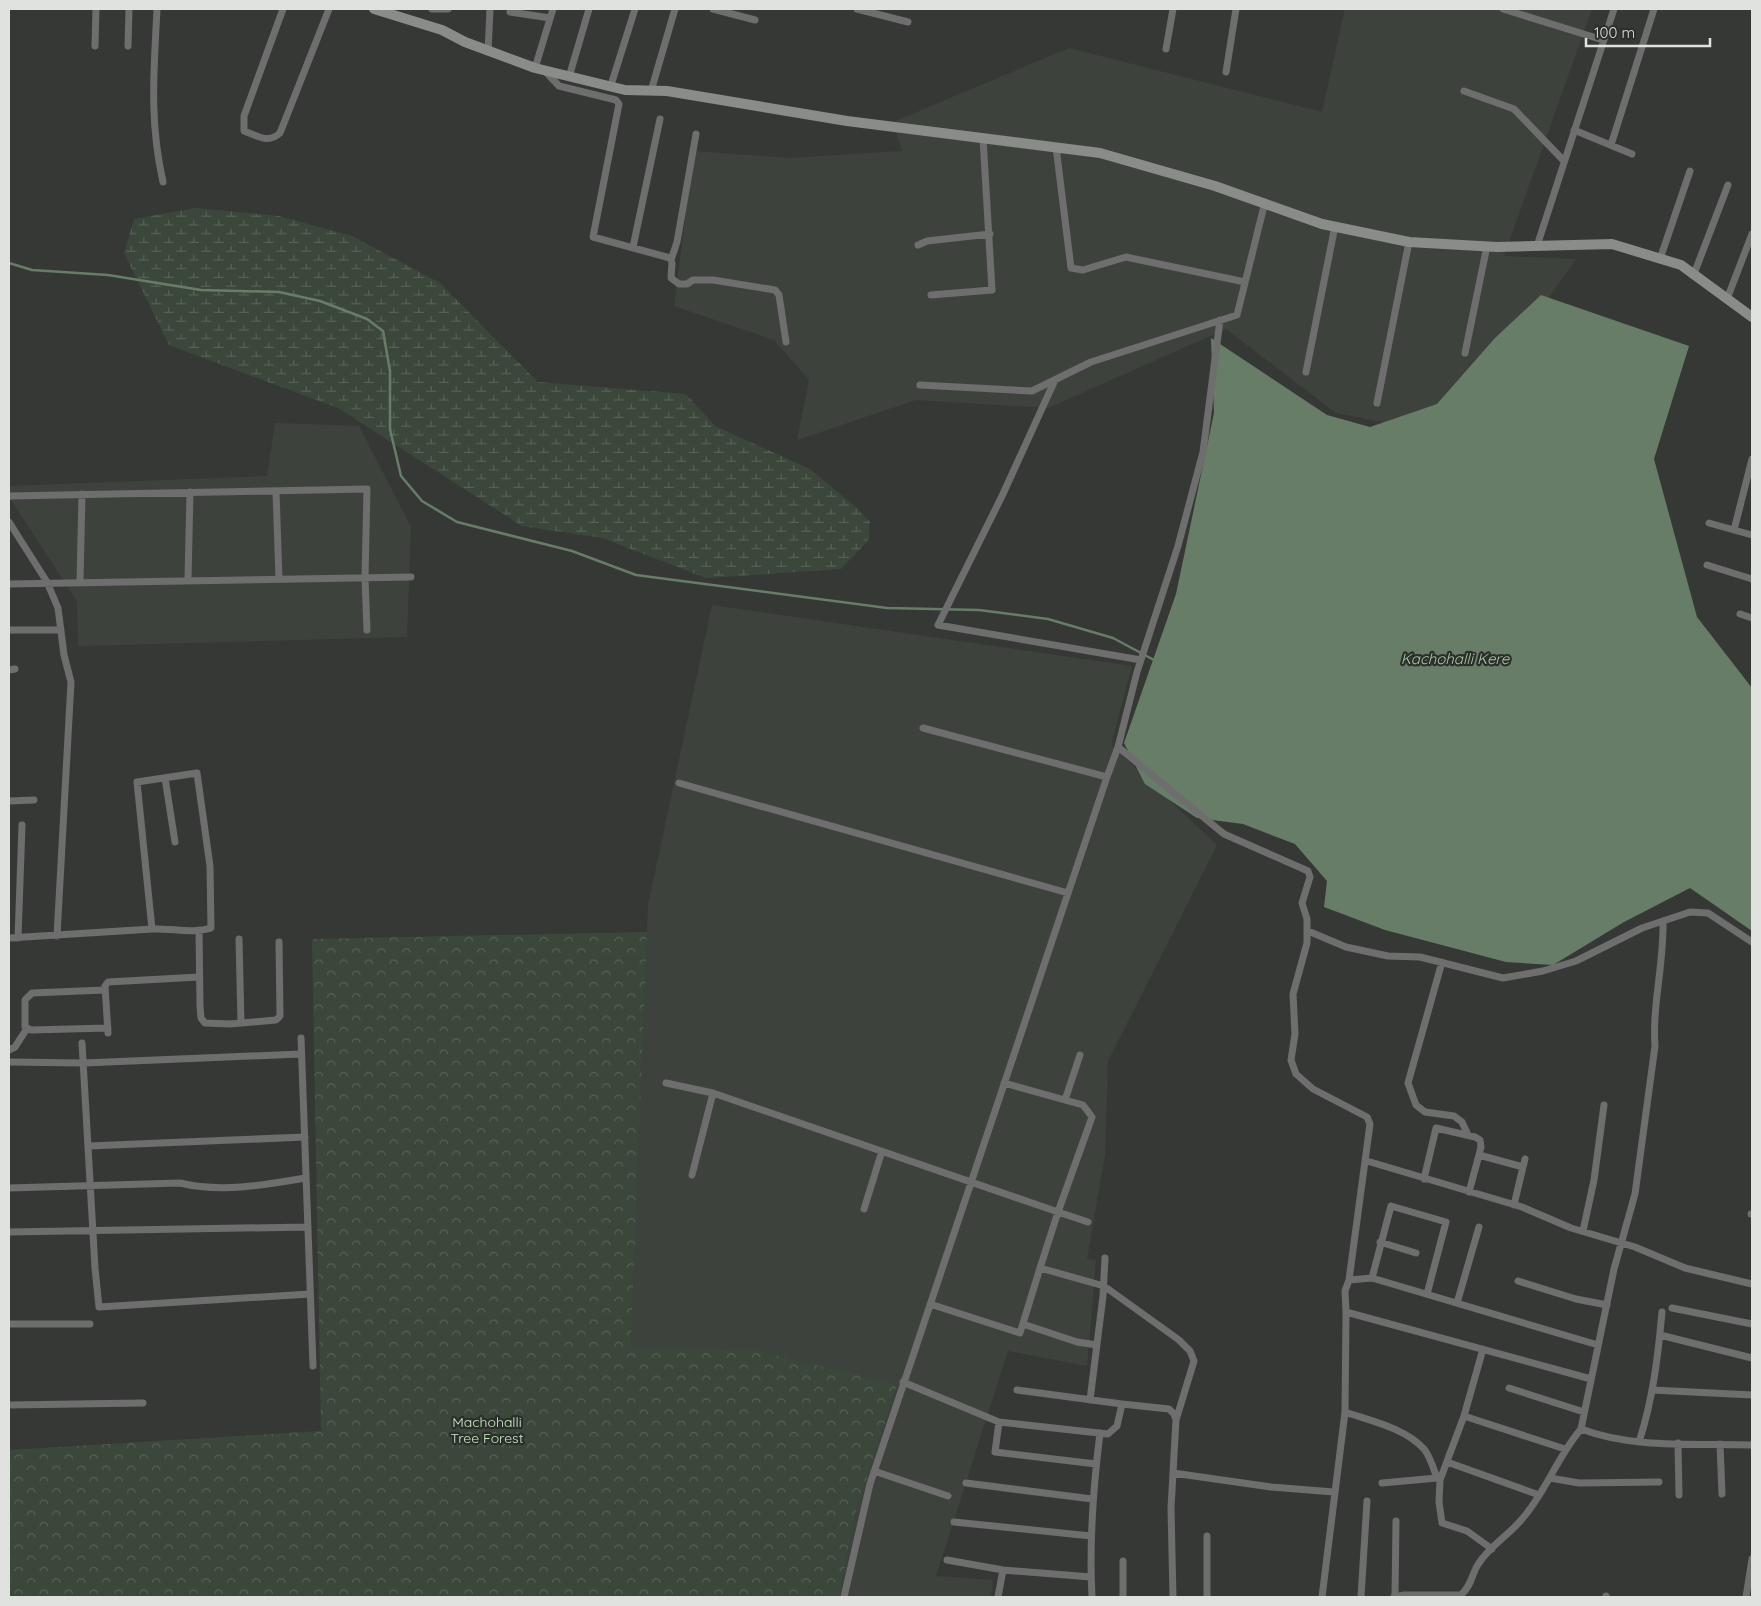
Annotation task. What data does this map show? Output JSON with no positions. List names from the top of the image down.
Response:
{
  "water": ["Kachohalli Kere"],
  "parks": ["Machohalli Tree Forest"],
  "scale_bar": "100 m"
}
